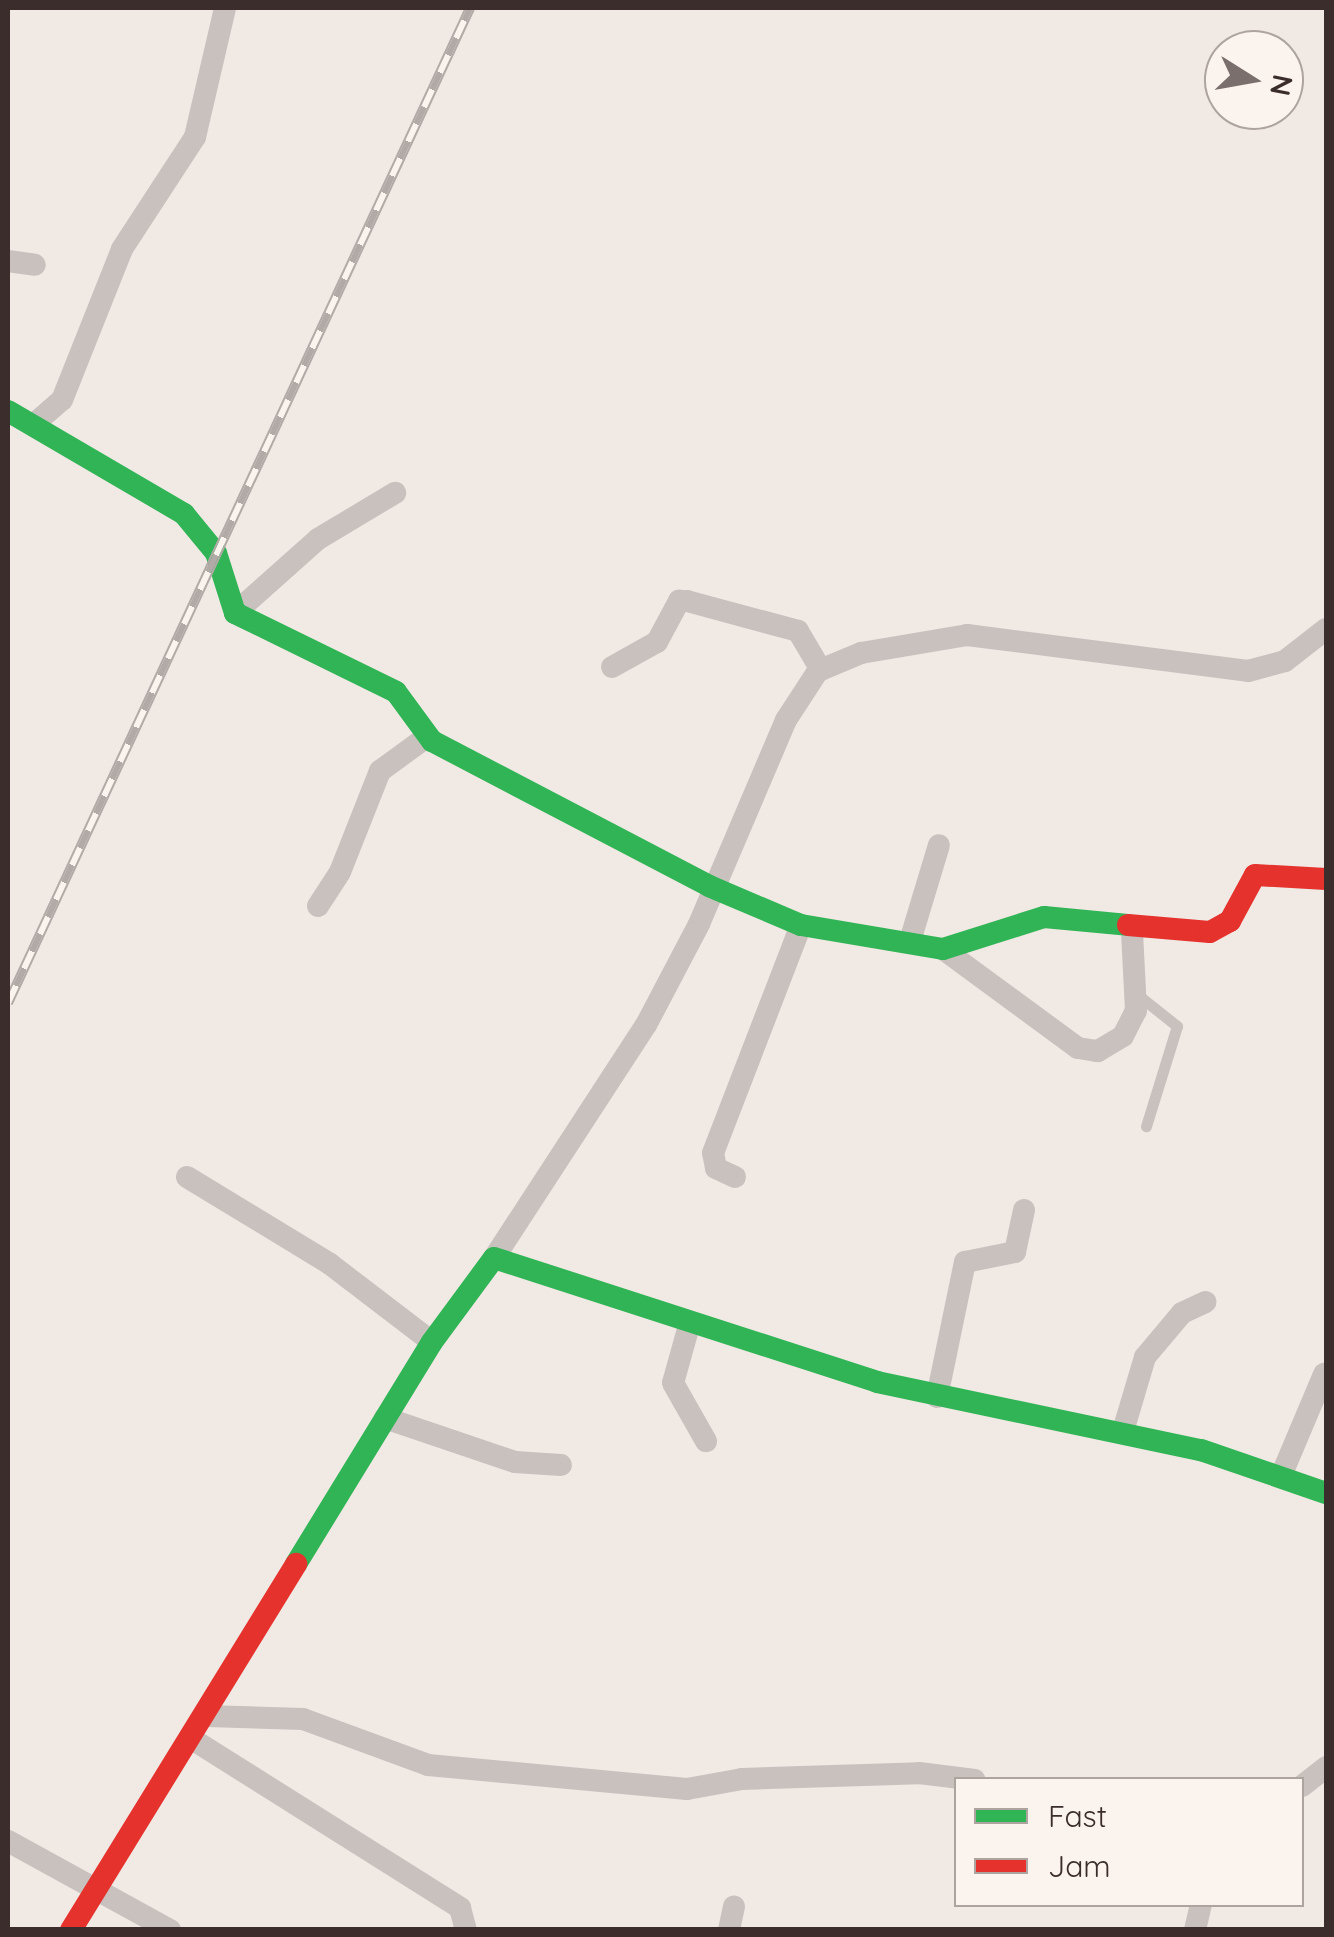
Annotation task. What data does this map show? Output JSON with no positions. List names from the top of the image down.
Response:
{
  "legend": ["Fast", "Jam"],
  "north": "right"
}
